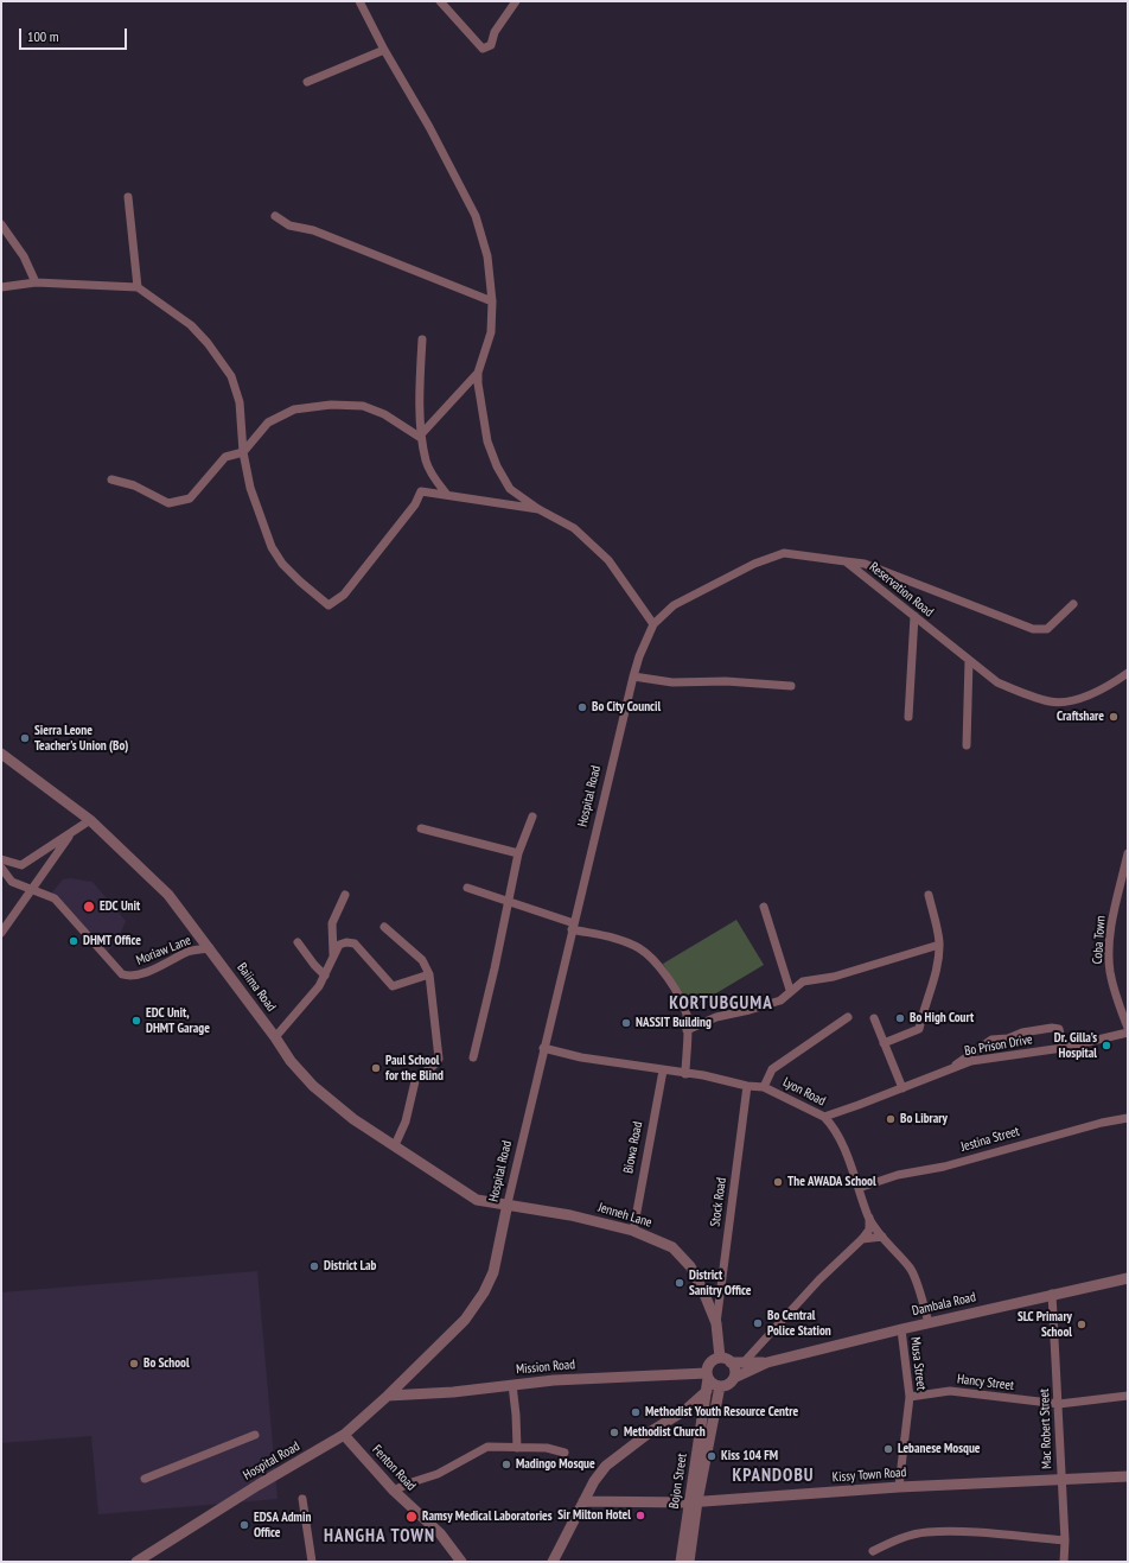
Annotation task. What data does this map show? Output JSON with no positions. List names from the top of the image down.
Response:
{
  "streets": {
    "street": [
      "Reservation Road",
      "Hospital Road",
      "Coba Town",
      "Moriaw Lane",
      "Baiima Road",
      "Bo Prison Drive",
      "Lyon Road",
      "Jestina Street",
      "Biowa Road",
      "Stock Road",
      "Jenneh Lane",
      "Dambala Road",
      "Musa Street",
      "Mission Road",
      "Hancy Street",
      "Mac Robert Street",
      "Fenton Road",
      "Kissy Town Road",
      "Bojon Street"
    ]
  },
  "crossings": [
    ["Hospital Road", "Baiima Road"],
    ["Hospital Road", "Lyon Road"],
    ["Hospital Road", "Jenneh Lane"],
    ["Hospital Road", "Mission Road"],
    ["Hospital Road", "Fenton Road"],
    ["Moriaw Lane", "Baiima Road"],
    ["Baiima Road", "Jenneh Lane"],
    ["Bo Prison Drive", "Lyon Road"],
    ["Lyon Road", "Jestina Street"],
    ["Lyon Road", "Biowa Road"],
    ["Lyon Road", "Stock Road"],
    ["Lyon Road", "Dambala Road"],
    ["Biowa Road", "Jenneh Lane"],
    ["Stock Road", "Jenneh Lane"],
    ["Dambala Road", "Musa Street"],
    ["Dambala Road", "Mac Robert Street"],
    ["Dambala Road", "Bojon Street"],
    ["Musa Street", "Hancy Street"],
    ["Musa Street", "Kissy Town Road"],
    ["Mission Road", "Bojon Street"],
    ["Hancy Street", "Mac Robert Street"],
    ["Mac Robert Street", "Kissy Town Road"],
    ["Kissy Town Road", "Bojon Street"]
  ],
  "districts": ["KORTUBGUMA", "KPANDOBU", "HANGHA TOWN"],
  "places": [
    "Bo City Council",
    "Craftshare",
    "Sierra Leone Teacher's Union (Bo)",
    "EDC Unit",
    "DHMT Office",
    "Bo High Court",
    "EDC Unit, DHMT Garage",
    "NASSIT Building",
    "Dr. Gilla's Hospital",
    "Paul School for the Blind",
    "Bo Library",
    "The AWADA School",
    "District Lab",
    "District Sanitry Office",
    "Bo Central Police Station",
    "SLC Primary School",
    "Bo School",
    "Methodist Youth Resource Centre",
    "Methodist Church",
    "Lebanese Mosque",
    "Kiss 104 FM",
    "Madingo Mosque",
    "Sir Milton Hotel",
    "Ramsy Medical Laboratories",
    "EDSA Admin Office"
  ],
  "scale_bar": "100 m"
}
